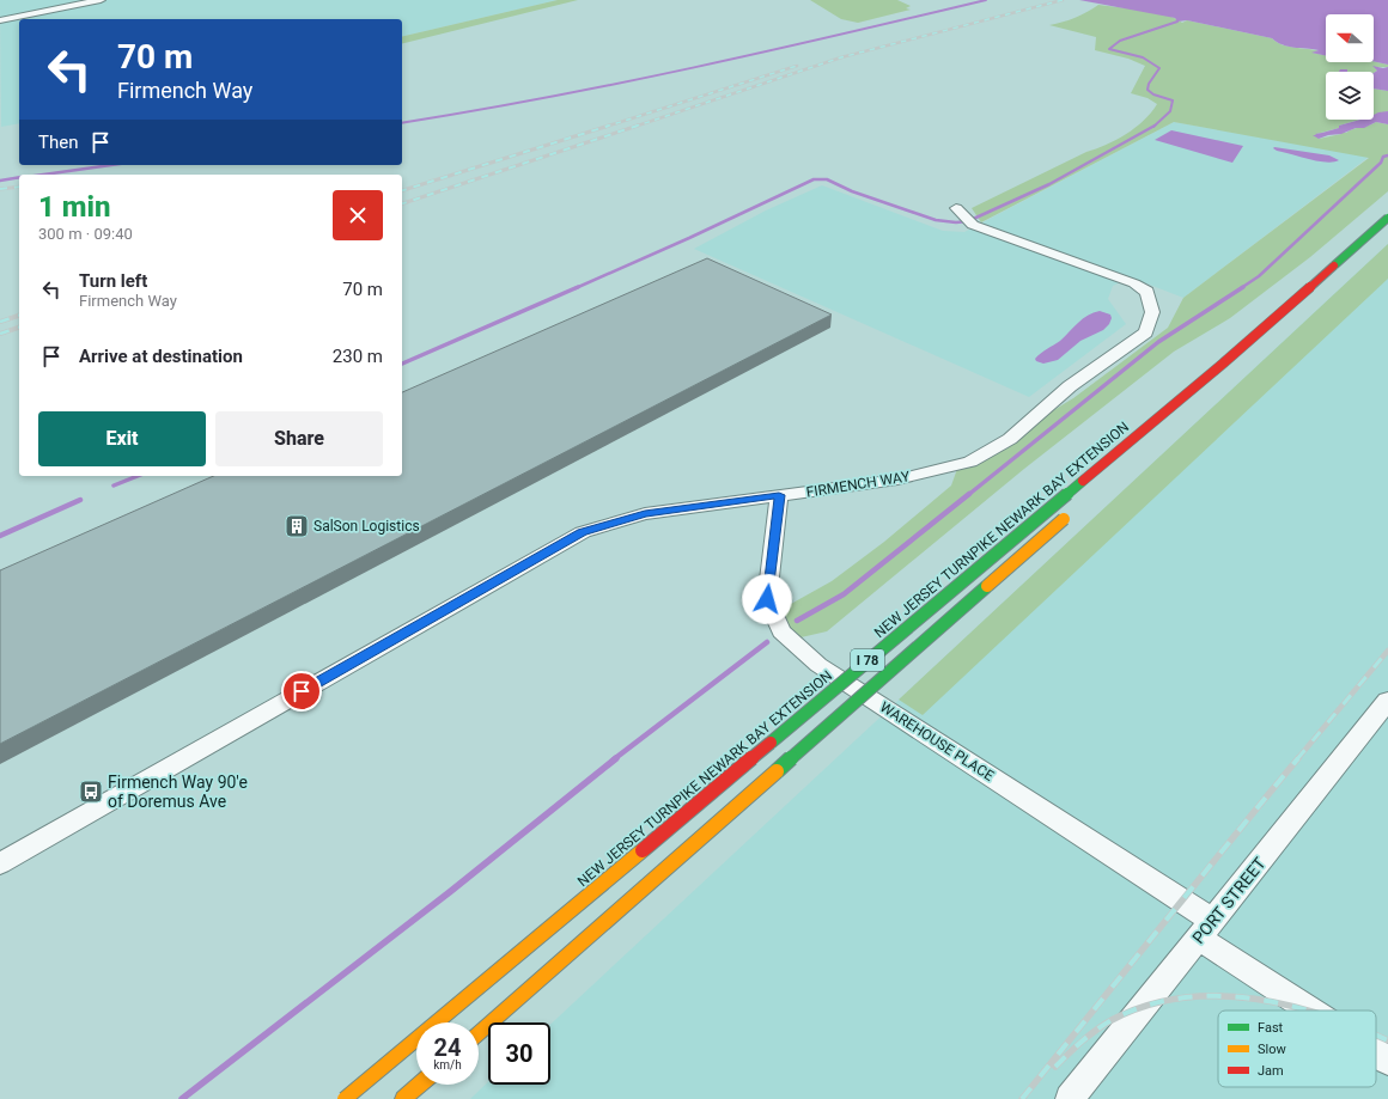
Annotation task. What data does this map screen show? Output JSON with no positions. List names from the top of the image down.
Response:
{
  "streets": {
    "highway": ["NEW JERSEY TURNPIKE NEWARK BAY EXTENSION", "I 78"],
    "street": ["FIRMENCH WAY", "WAREHOUSE PLACE", "PORT STREET"]
  },
  "crossings": [
    ["FIRMENCH WAY", "WAREHOUSE PLACE"],
    ["WAREHOUSE PLACE", "PORT STREET"]
  ],
  "places": {
    "building": ["SalSon Logistics"],
    "bus stop": ["Firmench Way 90'e of Doremus Ave"]
  },
  "legend": ["Fast", "Slow", "Jam"],
  "north": "left",
  "page": {
    "turn": ["70 m", "Firmench Way"],
    "then": "Then",
    "heading": ["1 min", "300 m · 09:40"],
    "list": [
      {
        "name": "Turn left",
        "note": "Firmench Way",
        "value": "70 m"
      },
      {
        "name": "Arrive at destination",
        "value": "230 m"
      }
    ],
    "buttons": ["Exit", "Share"],
    "speed": "24 km/h",
    "limit": "30"
  }
}
